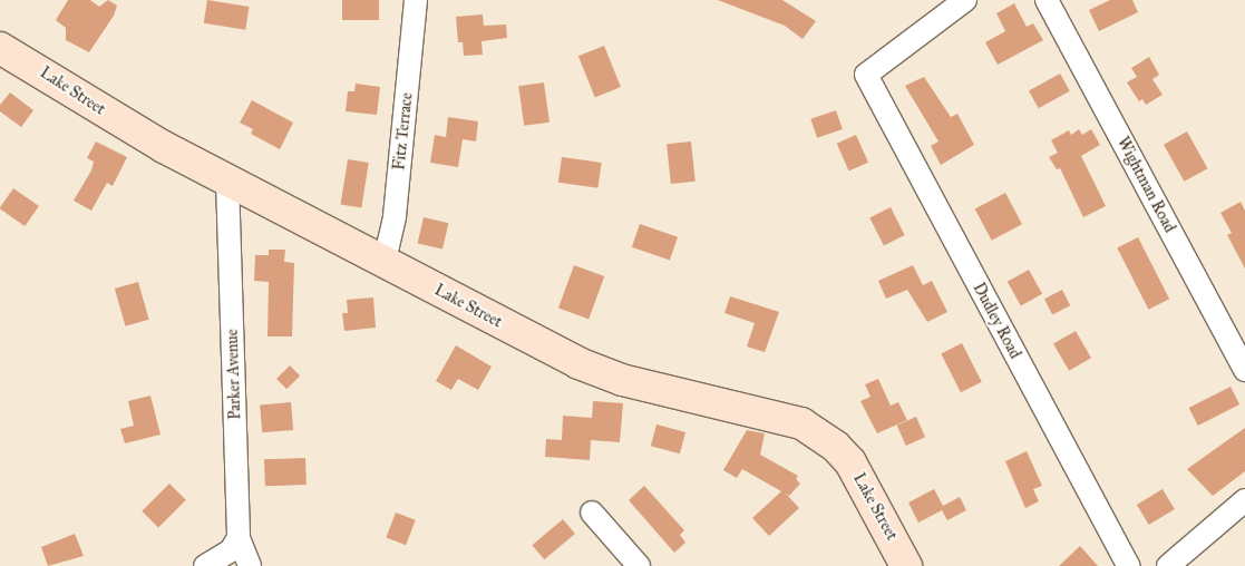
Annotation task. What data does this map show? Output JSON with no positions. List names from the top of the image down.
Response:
{
  "streets": {
    "street": [
      "Lake Street",
      "Fitz Terrace",
      "Wightman Road",
      "Dudley Road",
      "Parker Avenue"
    ]
  },
  "crossings": [
    ["Lake Street", "Fitz Terrace"],
    ["Lake Street", "Parker Avenue"]
  ]
}
